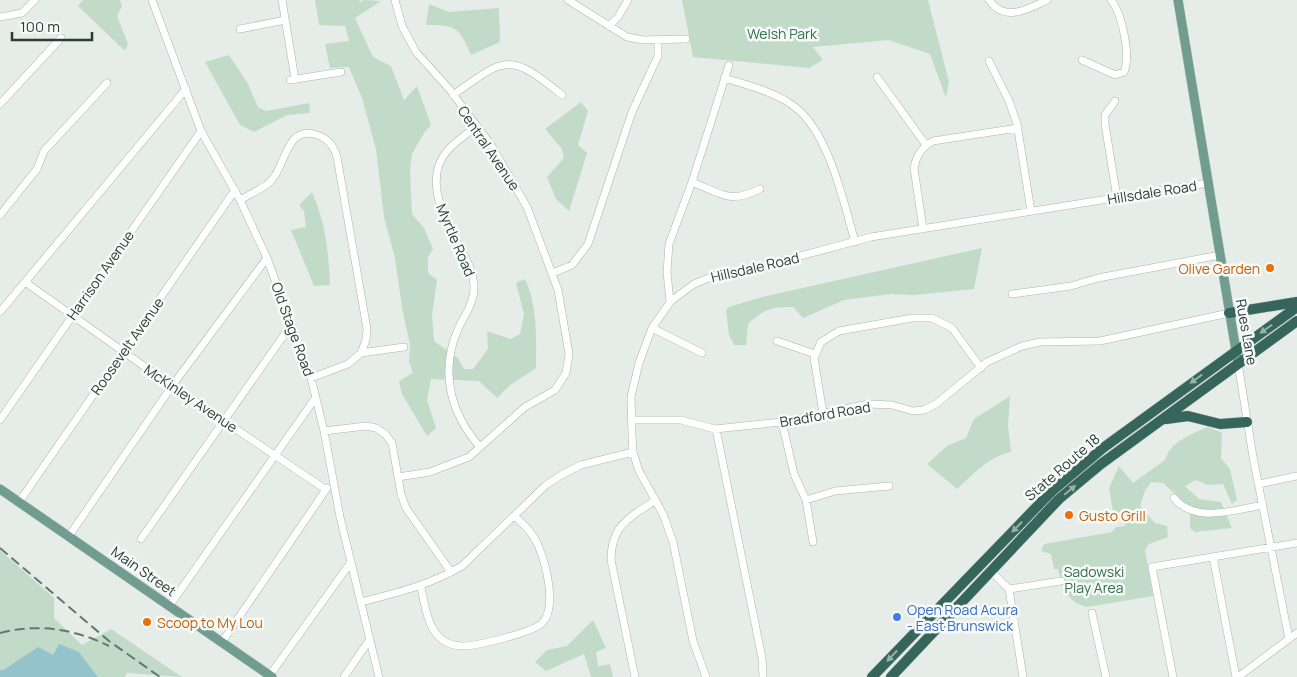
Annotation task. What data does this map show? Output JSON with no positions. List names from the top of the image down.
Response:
{
  "streets": {
    "highway": ["State Route 18"],
    "main road": ["Rues Lane", "Main Street"],
    "street": [
      "Central Avenue",
      "Hillsdale Road",
      "Myrtle Road",
      "Harrison Avenue",
      "Old Stage Road",
      "Roosevelt Avenue",
      "McKinley Avenue",
      "Bradford Road"
    ]
  },
  "crossings": [
    ["Central Avenue", "Myrtle Road"],
    ["Hillsdale Road", "Rues Lane"],
    ["Hillsdale Road", "Bradford Road"],
    ["Harrison Avenue", "Old Stage Road"],
    ["Harrison Avenue", "McKinley Avenue"],
    ["Old Stage Road", "Roosevelt Avenue"],
    ["Rues Lane", "Bradford Road"],
    ["Rues Lane", "State Route 18"],
    ["Roosevelt Avenue", "McKinley Avenue"],
    ["Roosevelt Avenue", "Main Street"]
  ],
  "parks": ["Welsh Park", "Sadowski Play Area"],
  "places": [
    "Olive Garden",
    "Gusto Grill",
    "Open Road Acura - East Brunswick",
    "Scoop to My Lou"
  ],
  "scale_bar": "100 m"
}
